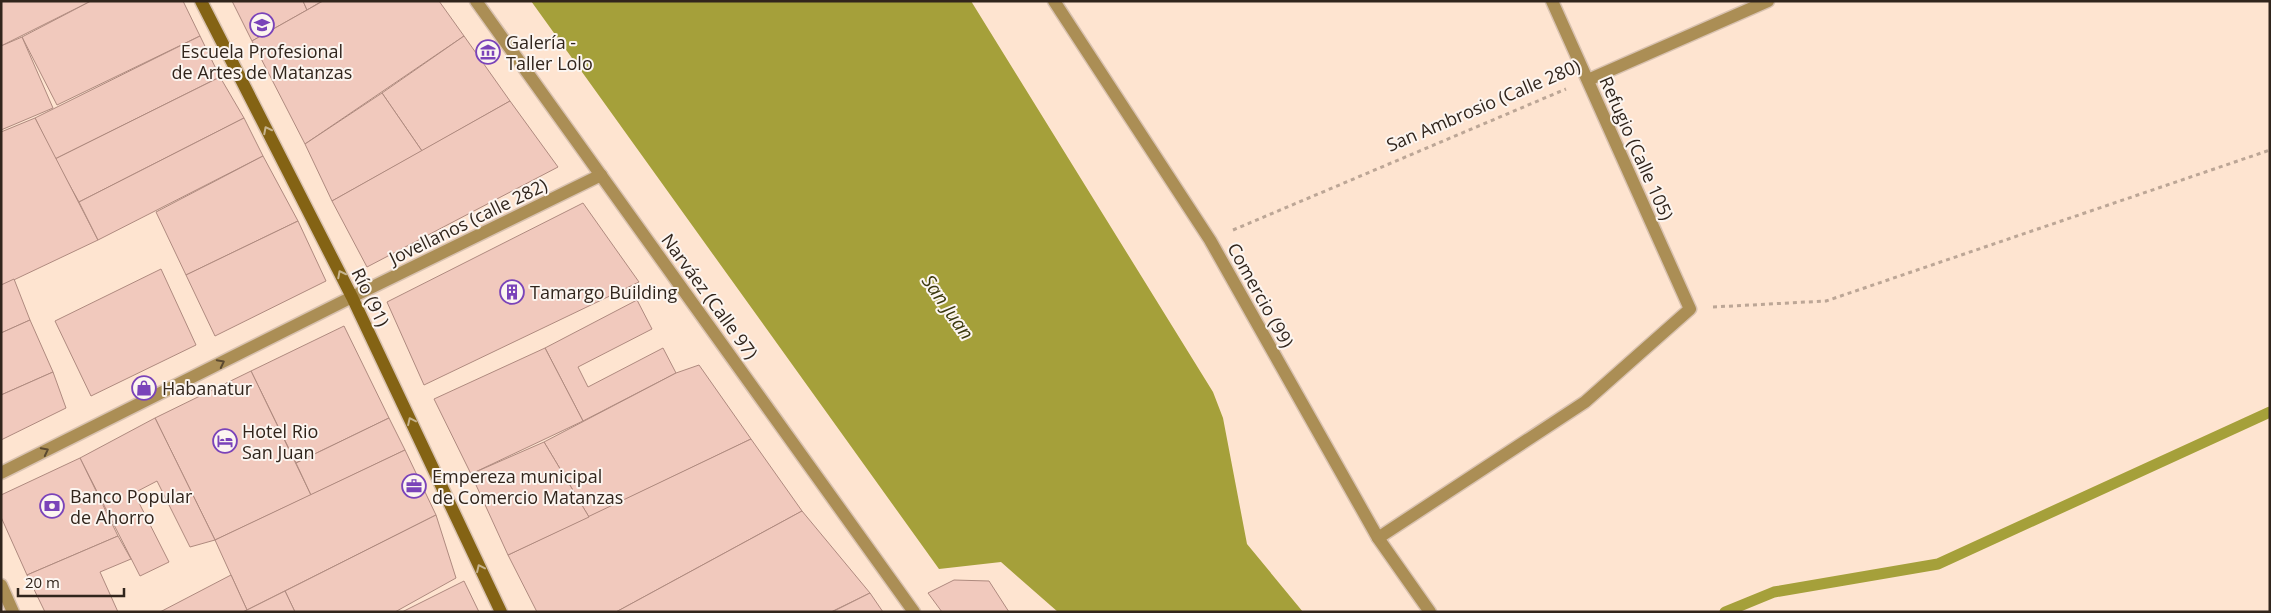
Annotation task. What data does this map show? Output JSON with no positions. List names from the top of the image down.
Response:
{
  "streets": {
    "street": [
      "San Ambrosio (Calle 280)",
      "Refugio (Calle 105)",
      "Jovellanos (calle 282)",
      "Comercio (99)",
      "Narváez (Calle 97)",
      "Río (91)"
    ]
  },
  "crossings": [
    ["San Ambrosio (Calle 280)", "Refugio (Calle 105)"],
    ["San Ambrosio (Calle 280)", "Comercio (99)"],
    ["Jovellanos (calle 282)", "Narváez (Calle 97)"],
    ["Jovellanos (calle 282)", "Río (91)"]
  ],
  "one_way": ["Jovellanos (calle 282)", "Río (91)"],
  "water": ["San Juan"],
  "places": {
    "school or university": ["Escuela Profesional de Artes de Matanzas"],
    "museum": ["Galería - Taller Lolo"],
    "building": ["Tamargo Building"],
    "shop": ["Habanatur"],
    "hotel": ["Hotel Rio San Juan"],
    "office": ["Empereza municipal de Comercio Matanzas"],
    "bank": ["Banco Popular de Ahorro"]
  },
  "scale_bar": "20 m"
}
